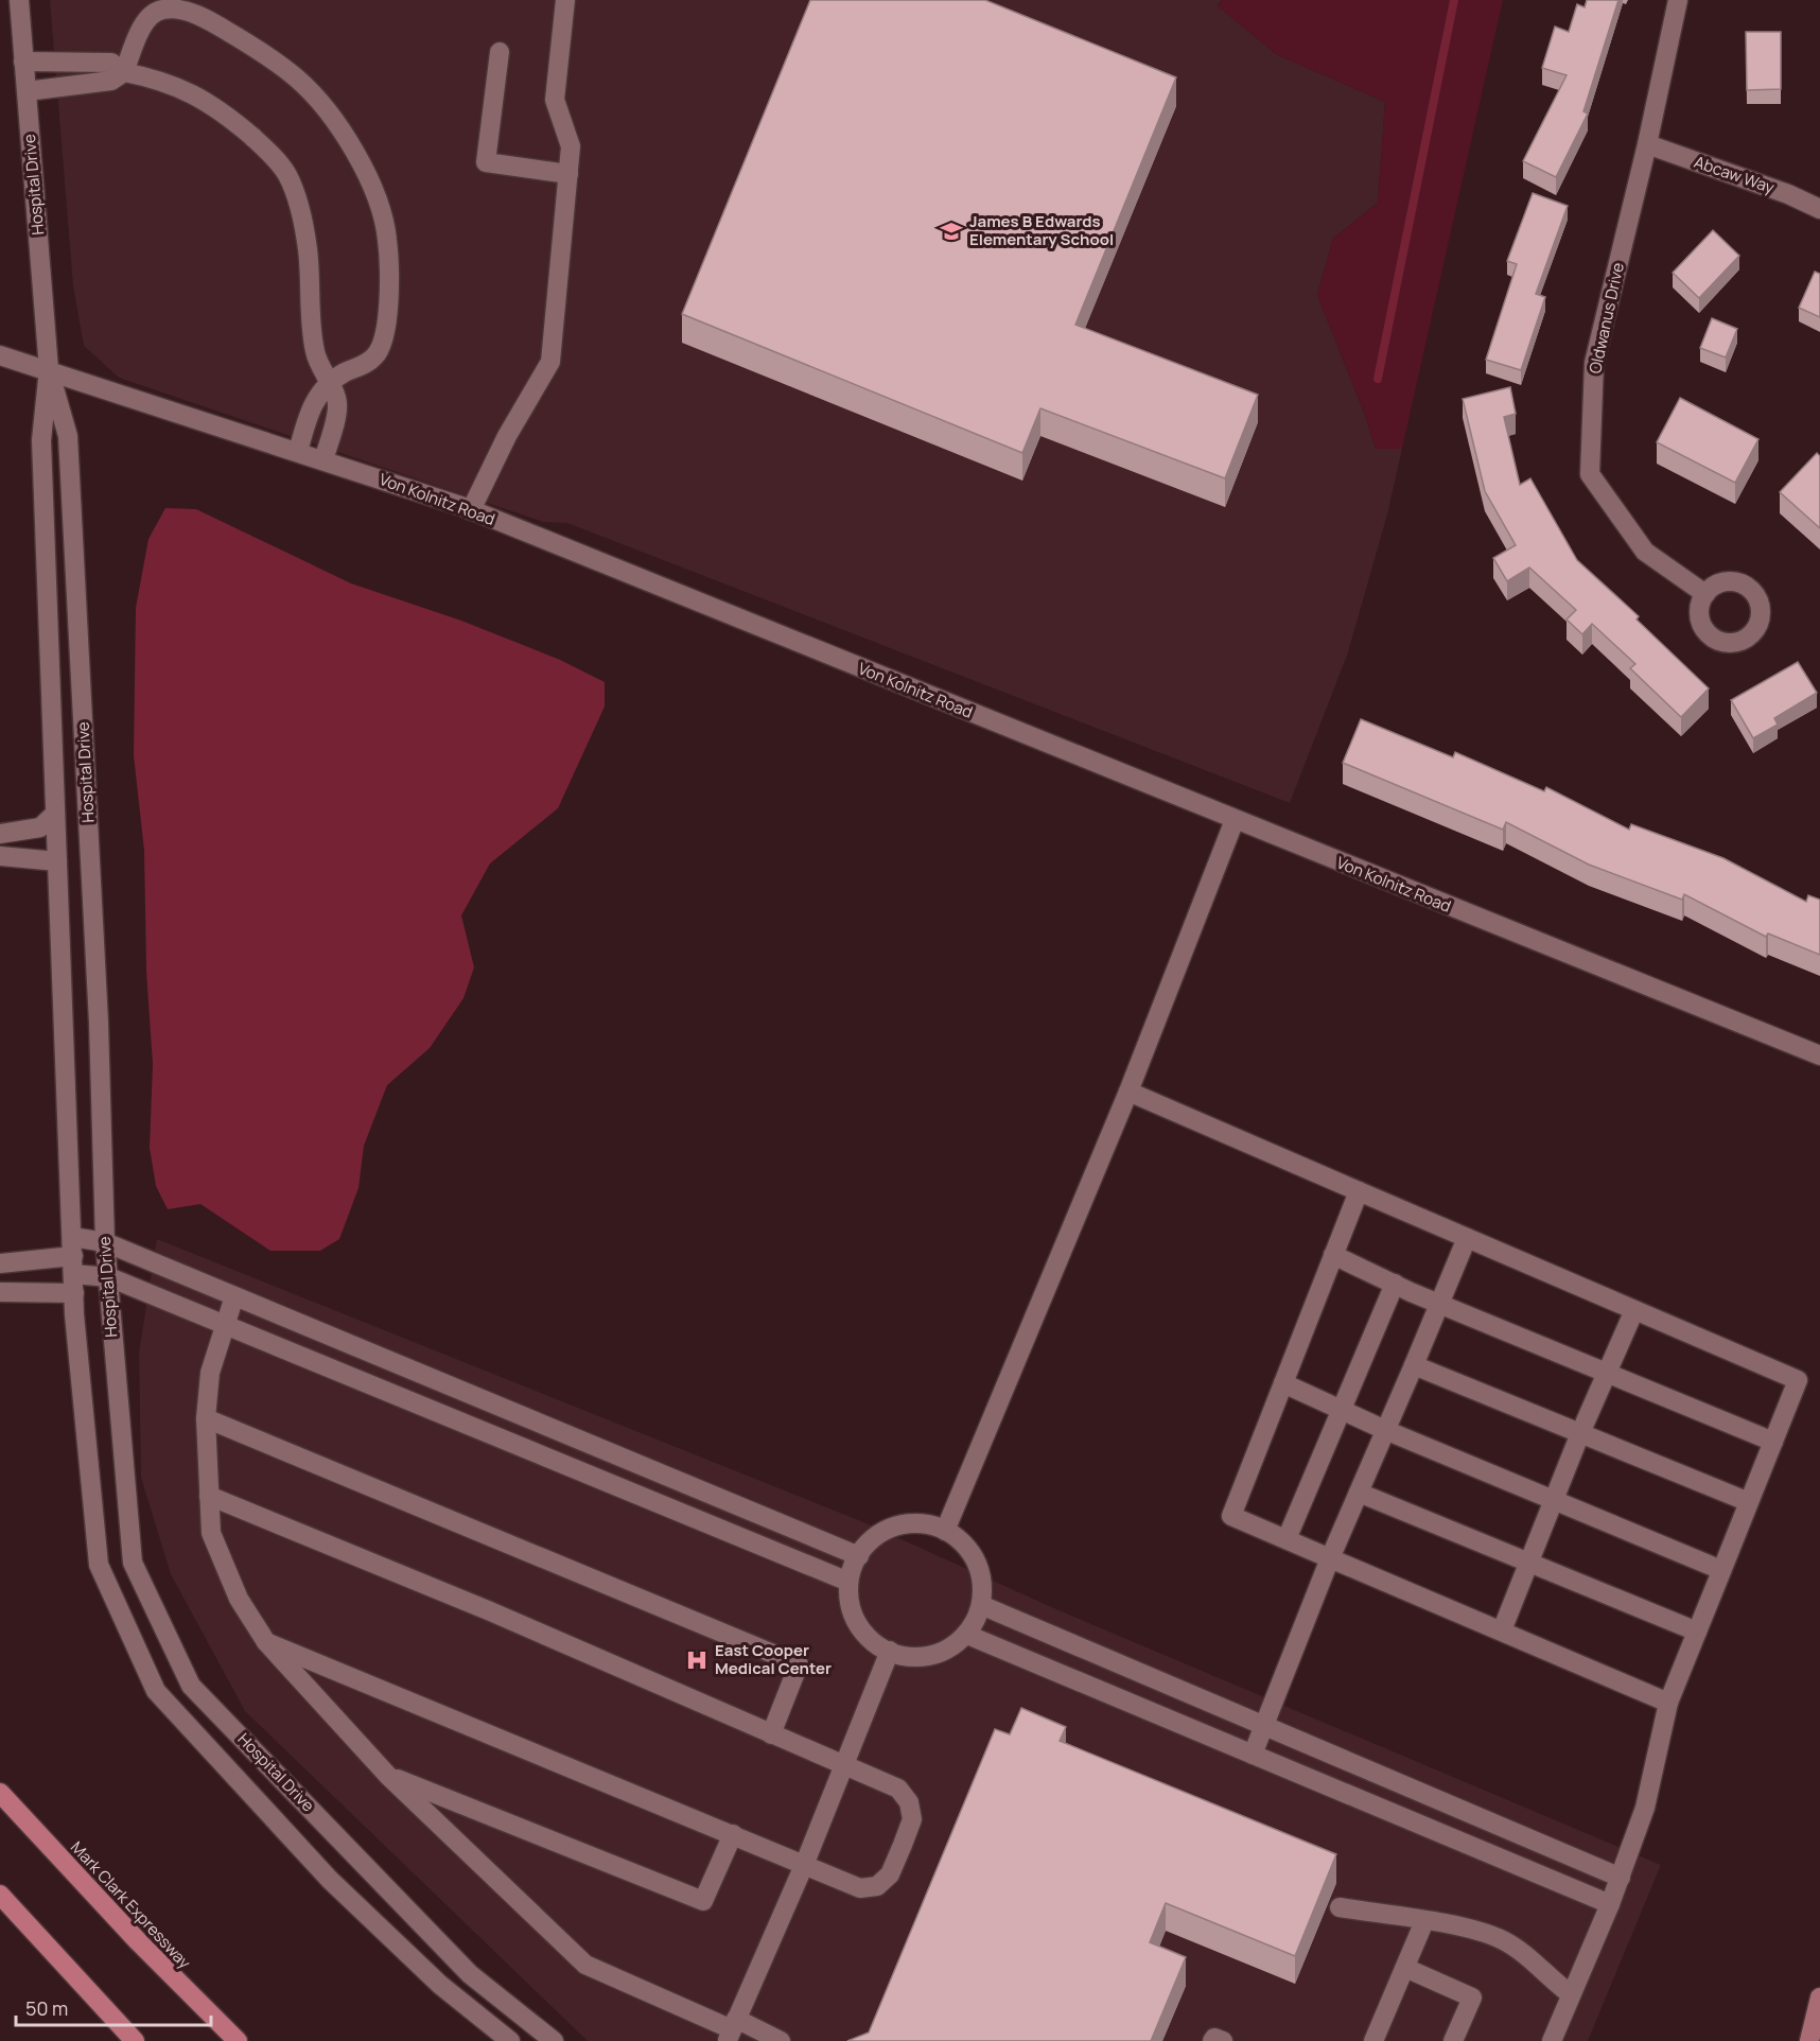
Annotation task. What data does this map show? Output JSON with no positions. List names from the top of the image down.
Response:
{
  "streets": {
    "highway": ["Mark Clark Expressway"],
    "street": [
      "Abcaw Way",
      "Hospital Drive",
      "Oldwanus Drive",
      "Von Kolnitz Road"
    ]
  },
  "crossings": [
    ["Abcaw Way", "Oldwanus Drive"],
    ["Hospital Drive", "Von Kolnitz Road"]
  ],
  "places": {
    "school or university": ["James B Edwards Elementary School"],
    "hospital": ["East Cooper Medical Center"]
  },
  "scale_bar": "50 m"
}
